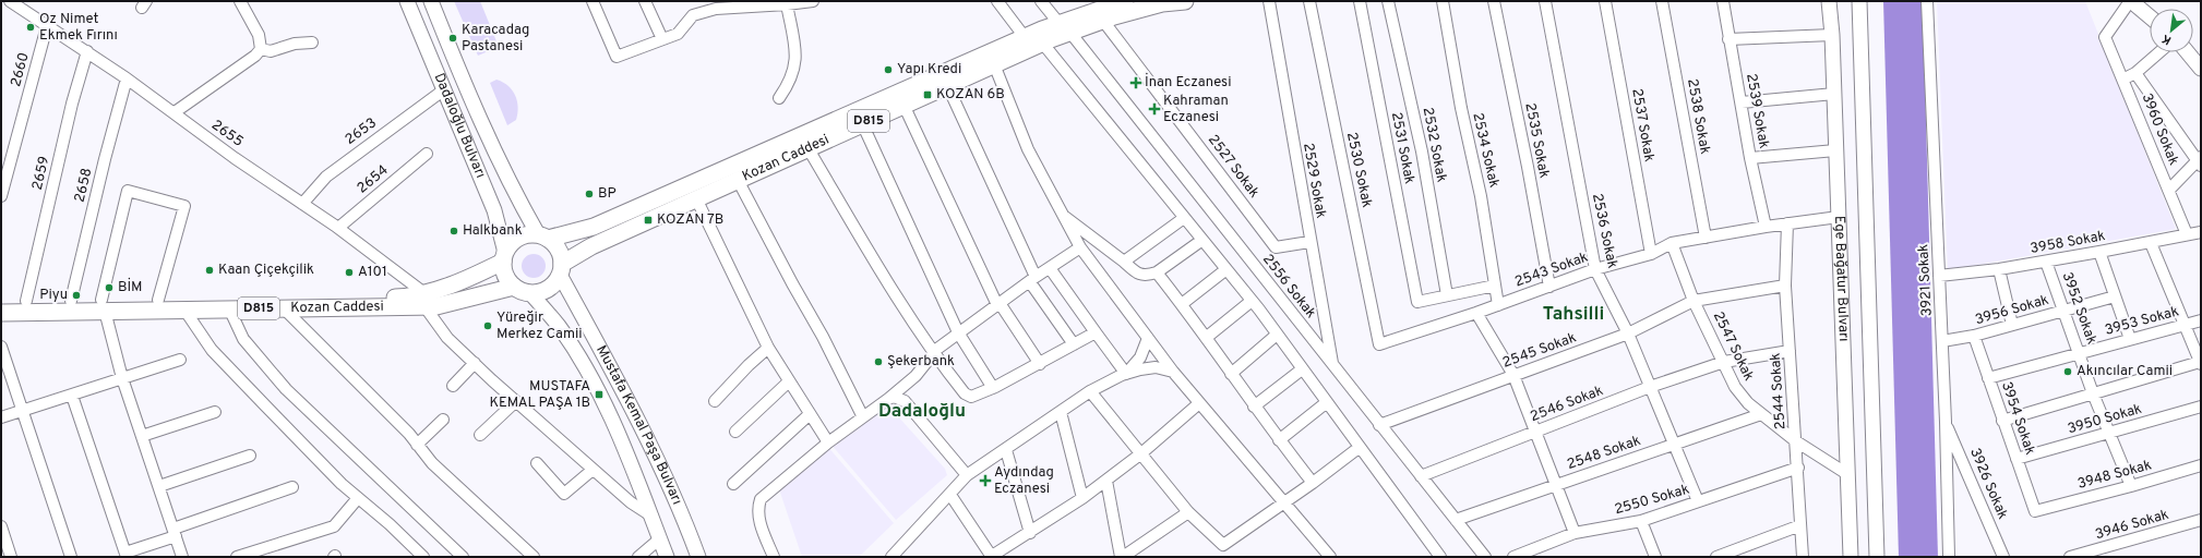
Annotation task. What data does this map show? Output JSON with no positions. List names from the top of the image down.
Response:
{
  "streets": {
    "highway": ["D815", "Kozan Caddesi"],
    "main road": ["Dadaloğlu Bulvarı", "Ege Bağatur Bulvarı", "Mustafa Kemal Paşa Bulvarı"],
    "street": [
      "2660",
      "2539 Sokak",
      "2538 Sokak",
      "2537 Sokak",
      "3960 Sokak",
      "2653",
      "2655",
      "2535 Sokak",
      "2532 Sokak",
      "2531 Sokak",
      "2534 Sokak",
      "2527 Sokak",
      "2530 Sokak",
      "2659",
      "2654",
      "2529 Sokak",
      "2658",
      "2536 Sokak",
      "3958 Sokak",
      "2543 Sokak",
      "3921 Sokak",
      "2556 Sokak",
      "3952 Sokak",
      "3956 Sokak",
      "3953 Sokak",
      "2547 Sokak",
      "2545 Sokak",
      "2544 Sokak",
      "2546 Sokak",
      "3954 Sokak",
      "3950 Sokak",
      "2548 Sokak",
      "3948 Sokak",
      "3926 Sokak",
      "2550 Sokak",
      "3946 Sokak"
    ]
  },
  "crossings": [
    ["2660", "2655"],
    ["2539 Sokak", "2543 Sokak"],
    ["2538 Sokak", "2543 Sokak"],
    ["2537 Sokak", "2543 Sokak"],
    ["Dadaloğlu Bulvarı", "2653"],
    ["Dadaloğlu Bulvarı", "Kozan Caddesi"],
    ["Dadaloğlu Bulvarı", "Mustafa Kemal Paşa Bulvarı"],
    ["3960 Sokak", "3958 Sokak"],
    ["2653", "2655"],
    ["2655", "Kozan Caddesi"],
    ["2655", "2659"],
    ["2655", "2654"],
    ["2655", "2658"],
    ["2535 Sokak", "2543 Sokak"],
    ["2532 Sokak", "2531 Sokak"],
    ["2534 Sokak", "2543 Sokak"],
    ["Kozan Caddesi", "2527 Sokak"],
    ["Kozan Caddesi", "2659"],
    ["Kozan Caddesi", "2658"],
    ["Kozan Caddesi", "2556 Sokak"],
    ["Kozan Caddesi", "Mustafa Kemal Paşa Bulvarı"],
    ["2527 Sokak", "2529 Sokak"],
    ["2530 Sokak", "2543 Sokak"],
    ["2529 Sokak", "2556 Sokak"],
    ["2536 Sokak", "2543 Sokak"],
    ["2536 Sokak", "2545 Sokak"],
    ["2536 Sokak", "2546 Sokak"],
    ["2536 Sokak", "2548 Sokak"],
    ["2536 Sokak", "2550 Sokak"],
    ["3958 Sokak", "3921 Sokak"],
    ["3958 Sokak", "3952 Sokak"],
    ["2543 Sokak", "Ege Bağatur Bulvarı"],
    ["2543 Sokak", "2547 Sokak"],
    ["2543 Sokak", "2544 Sokak"],
    ["Ege Bağatur Bulvarı", "2547 Sokak"],
    ["3921 Sokak", "3956 Sokak"],
    ["3921 Sokak", "3926 Sokak"],
    ["2556 Sokak", "2545 Sokak"],
    ["2556 Sokak", "2546 Sokak"],
    ["2556 Sokak", "2548 Sokak"],
    ["3952 Sokak", "3956 Sokak"],
    ["3952 Sokak", "3953 Sokak"],
    ["3952 Sokak", "3950 Sokak"],
    ["3952 Sokak", "3948 Sokak"],
    ["3956 Sokak", "3954 Sokak"],
    ["3953 Sokak", "3954 Sokak"],
    ["2547 Sokak", "2545 Sokak"],
    ["2547 Sokak", "2544 Sokak"],
    ["2547 Sokak", "2546 Sokak"],
    ["2547 Sokak", "2548 Sokak"],
    ["2545 Sokak", "2544 Sokak"],
    ["2544 Sokak", "2546 Sokak"],
    ["2544 Sokak", "2550 Sokak"],
    ["3954 Sokak", "3950 Sokak"],
    ["3954 Sokak", "3948 Sokak"]
  ],
  "districts": ["Tahsilli", "Dadaloğlu"],
  "places": {
    "other": [
      "Oz Nimet Ekmek Fırını",
      "Karacadag Pastanesi",
      "Yapı Kredi",
      "BP",
      "Halkbank",
      "Kaan Çiçekçilik",
      "A101",
      "BİM",
      "Piyu",
      "Yüreğir Merkez Camii",
      "Şekerbank",
      "Akıncılar Camii"
    ],
    "health": ["İnan Eczanesi", "Kahraman Eczanesi", "Aydındag Eczanesi"],
    "transit": ["KOZAN 6B", "KOZAN 7B", "MUSTAFA KEMAL PAŞA 1B"]
  },
  "north": "bottom left"
}
